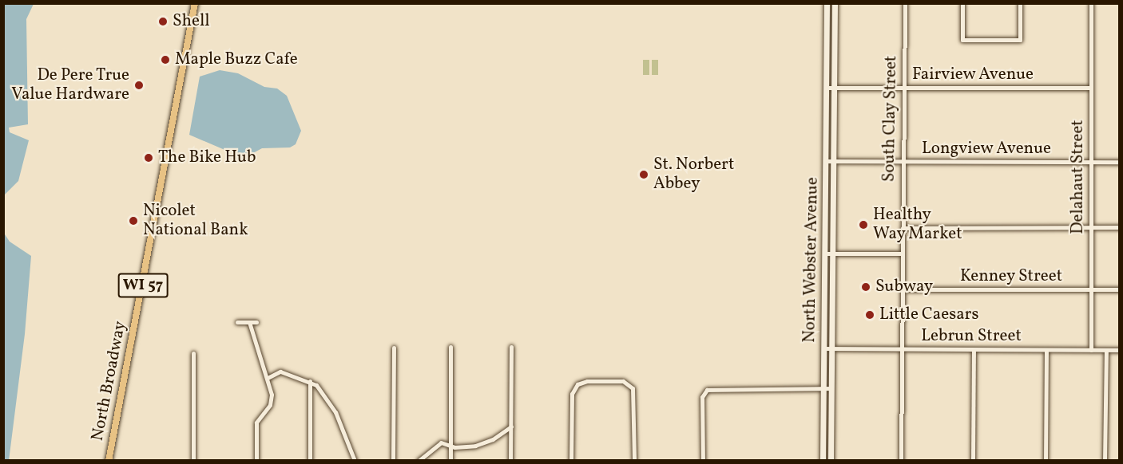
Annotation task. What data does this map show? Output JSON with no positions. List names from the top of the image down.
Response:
{
  "streets": {
    "main road": ["North Webster Avenue", "WI 57", "North Broadway"],
    "street": [
      "Fairview Avenue",
      "South Clay Street",
      "Longview Avenue",
      "Delahaut Street",
      "Kenney Street",
      "Lebrun Street"
    ]
  },
  "crossings": [
    ["Fairview Avenue", "South Clay Street"],
    ["Fairview Avenue", "Delahaut Street"],
    ["Fairview Avenue", "North Webster Avenue"],
    ["South Clay Street", "Longview Avenue"],
    ["South Clay Street", "Kenney Street"],
    ["South Clay Street", "Lebrun Street"],
    ["Longview Avenue", "Delahaut Street"],
    ["Longview Avenue", "North Webster Avenue"],
    ["Delahaut Street", "Kenney Street"],
    ["Delahaut Street", "Lebrun Street"],
    ["North Webster Avenue", "Lebrun Street"]
  ],
  "places": [
    "Shell",
    "Maple Buzz Cafe",
    "De Pere True Value Hardware",
    "The Bike Hub",
    "St. Norbert Abbey",
    "Nicolet National Bank",
    "Healthy Way Market",
    "Subway",
    "Little Caesars"
  ]
}
